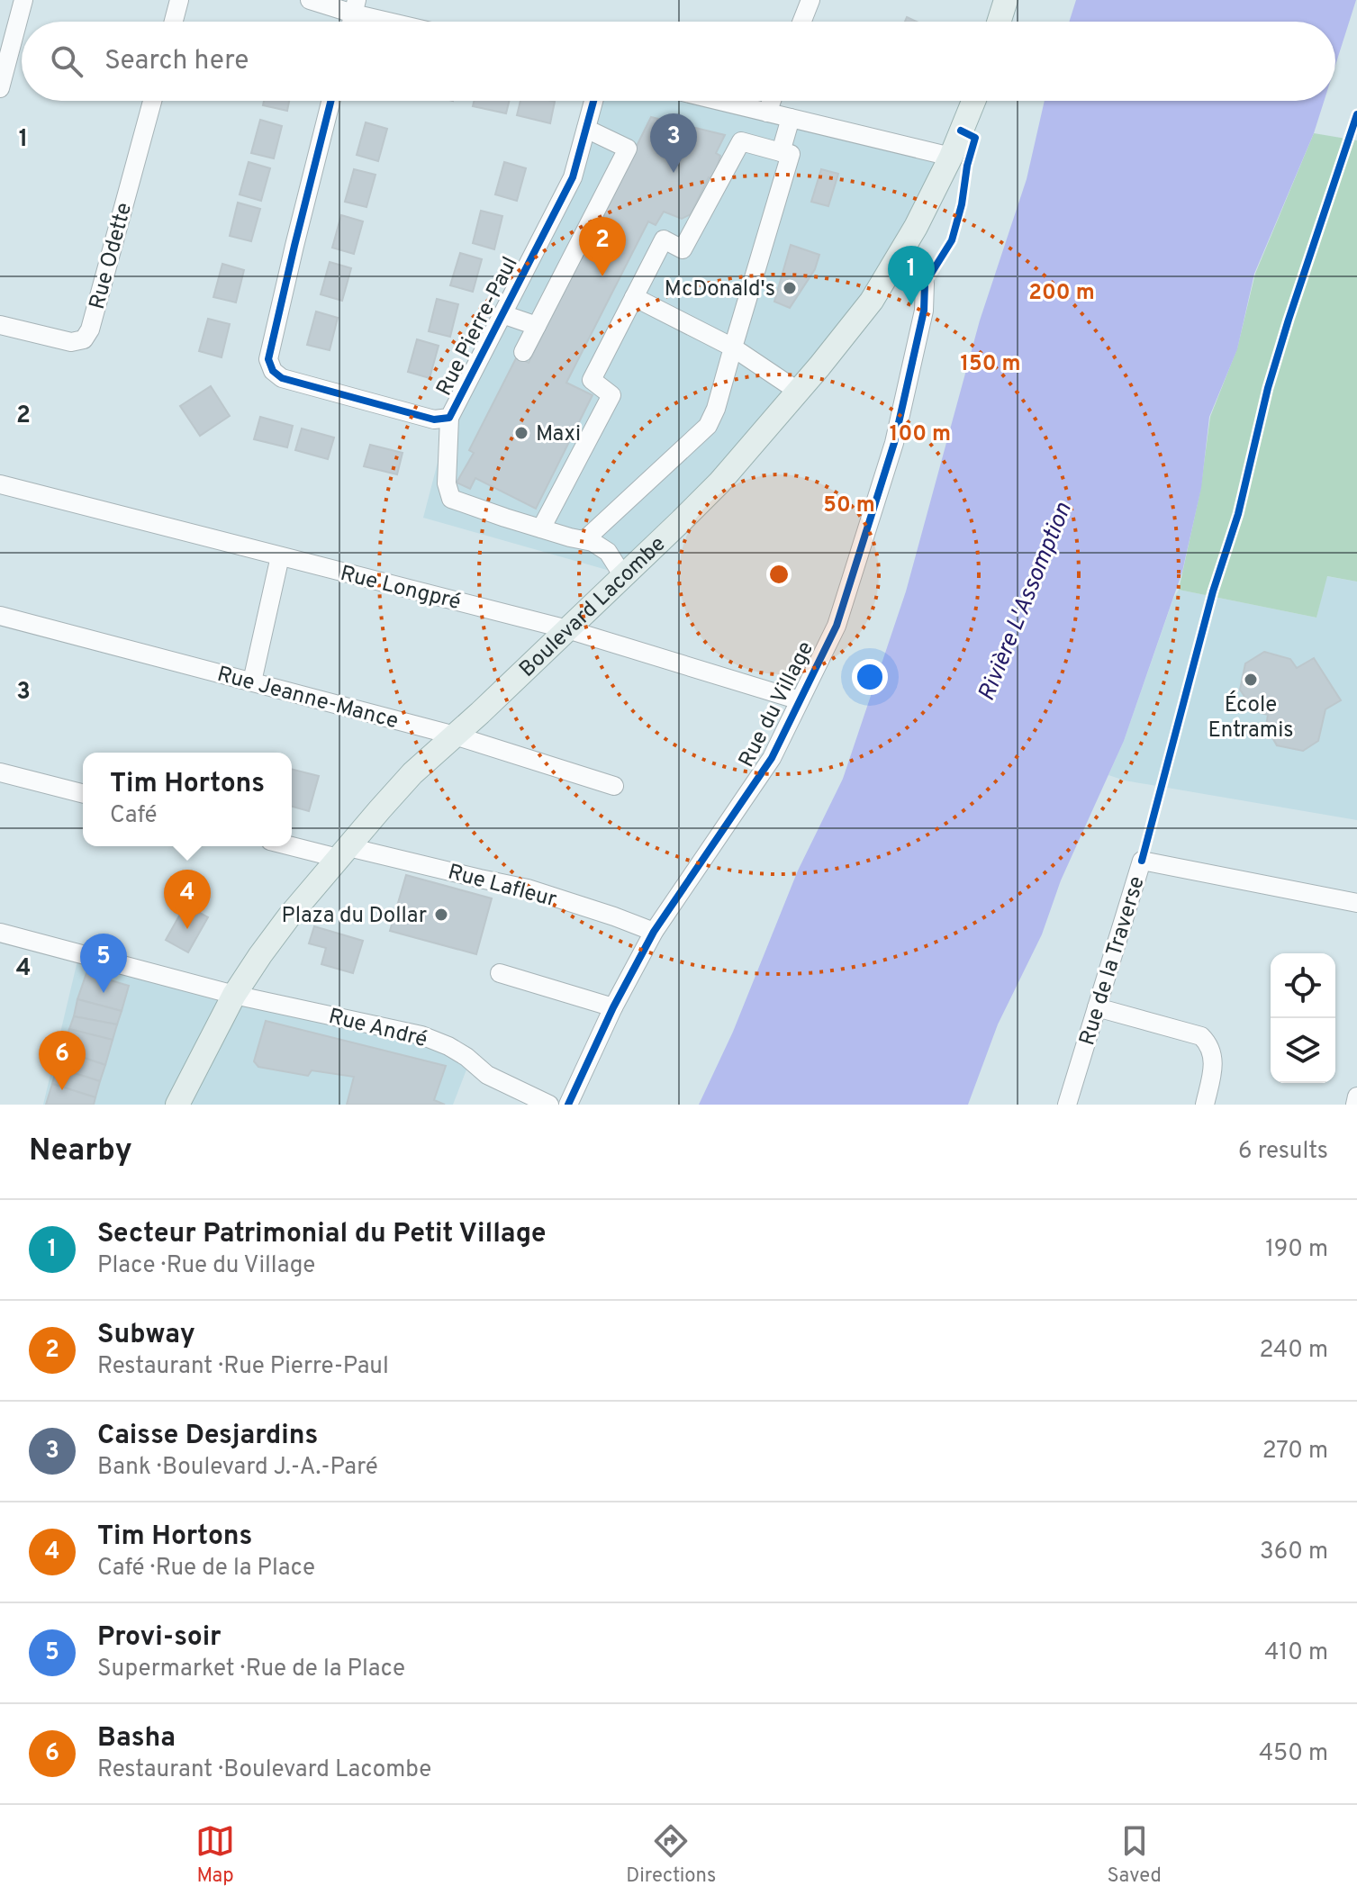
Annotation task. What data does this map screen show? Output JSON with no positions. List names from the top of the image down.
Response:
{
  "streets": {
    "main road": ["Boulevard Lacombe"],
    "street": [
      "Rue Odette",
      "Rue Pierre-Paul",
      "Rue Longpré",
      "Rue Jeanne-Mance",
      "Rue du Village",
      "Rue Lafleur",
      "Rue de la Traverse",
      "Rue André"
    ]
  },
  "crossings": [
    ["Rue Longpré", "Boulevard Lacombe"],
    ["Rue Longpré", "Rue du Village"],
    ["Boulevard Lacombe", "Rue Jeanne-Mance"],
    ["Boulevard Lacombe", "Rue du Village"],
    ["Boulevard Lacombe", "Rue Lafleur"],
    ["Boulevard Lacombe", "Rue André"],
    ["Rue du Village", "Rue Lafleur"]
  ],
  "water": ["Rivière L'Assomption"],
  "places": [
    "McDonald's",
    "Maxi",
    "École Entramis",
    "Plaza du Dollar"
  ],
  "page": {
    "search": "Search here",
    "pins": [
      "3",
      "2",
      "1",
      "4",
      "5",
      "6"
    ],
    "popup": ["Tim Hortons", "Café"],
    "heading": ["Nearby", "6 results"],
    "list": [
      {
        "mark": "1",
        "name": "Secteur Patrimonial du Petit Village",
        "note": "Place · Rue du Village",
        "value": "190 m"
      },
      {
        "mark": "2",
        "name": "Subway",
        "note": "Restaurant · Rue Pierre-Paul",
        "value": "240 m"
      },
      {
        "mark": "3",
        "name": "Caisse Desjardins",
        "note": "Bank · Boulevard J.-A.-Paré",
        "value": "270 m"
      },
      {
        "mark": "4",
        "name": "Tim Hortons",
        "note": "Café · Rue de la Place",
        "value": "360 m"
      },
      {
        "mark": "5",
        "name": "Provi-soir",
        "note": "Supermarket · Rue de la Place",
        "value": "410 m"
      },
      {
        "mark": "6",
        "name": "Basha",
        "note": "Restaurant · Boulevard Lacombe",
        "value": "450 m"
      }
    ],
    "nav": ["Map", "Directions", "Saved"]
  },
  "grid": {
    "rows": [
      "1",
      "2",
      "3",
      "4"
    ]
  },
  "rings": [
    "200 m",
    "150 m",
    "100 m",
    "50 m"
  ]
}
